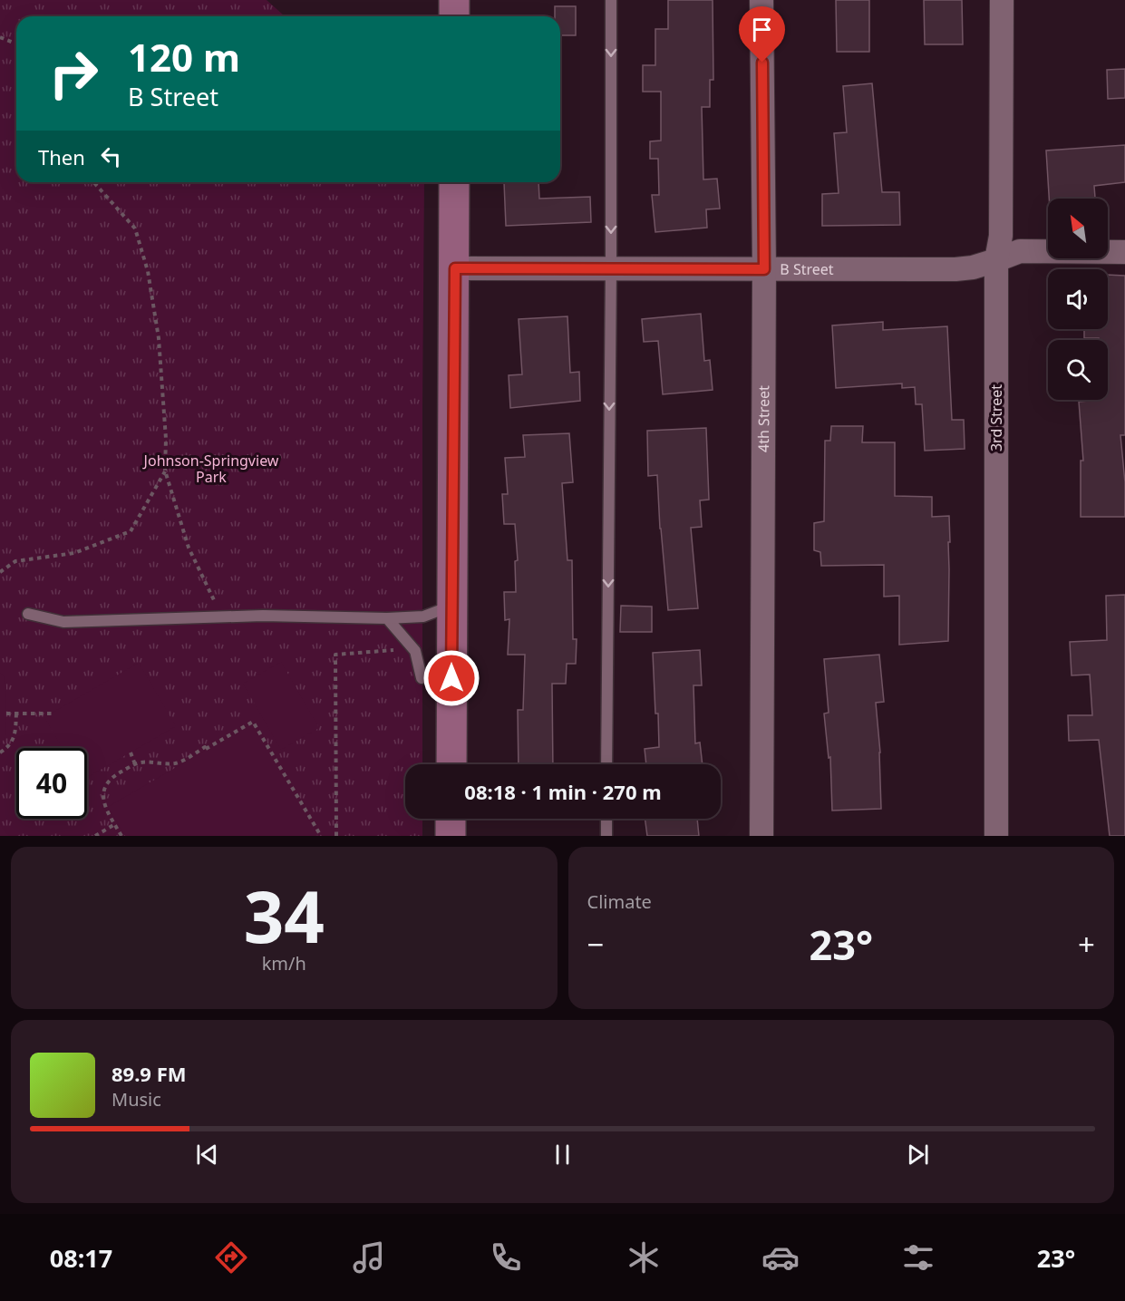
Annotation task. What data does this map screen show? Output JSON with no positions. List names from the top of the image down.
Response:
{
  "streets": {
    "street": ["B Street", "4th Street", "3rd Street"]
  },
  "crossings": [
    ["B Street", "4th Street"],
    ["B Street", "3rd Street"]
  ],
  "parks": ["Johnson-Springview Park"],
  "north": "top left",
  "page": {
    "turn": ["120 m", "B Street"],
    "then": "Then",
    "limit": "40",
    "trip": "08:18 · 1 min · 270 m",
    "tile": [
      ["34", "km/h"],
      "Climate"
    ],
    "heat": ["−", "23°", "+"],
    "song": ["89.9 FM", "Music"],
    "tabs": ["08:17", "23°"]
  }
}
